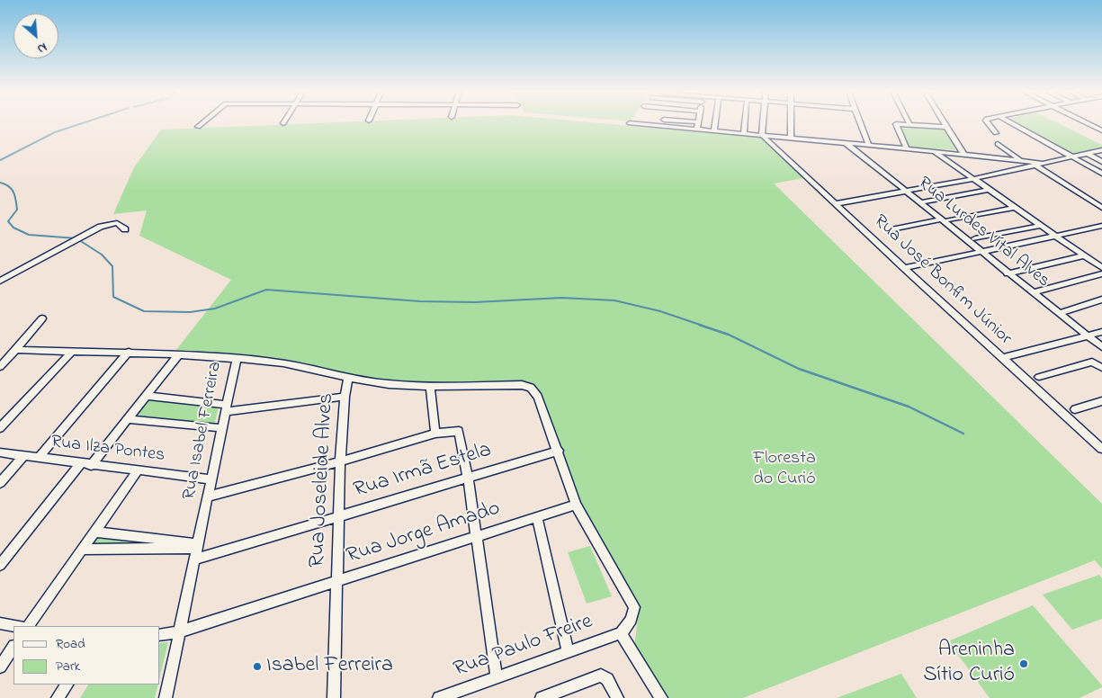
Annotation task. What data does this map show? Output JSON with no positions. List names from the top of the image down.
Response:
{
  "streets": {
    "street": [
      "Rua Lurdes Vítal Alves",
      "Rua José Bonfim Júnior",
      "Rua Isabel Ferreira",
      "Rua Ilza Pontes",
      "Rua Irmã Estela",
      "Rua Joseleide Alves",
      "Rua Jorge Amado",
      "Rua Paulo Freire"
    ]
  },
  "crossings": [
    ["Rua Isabel Ferreira", "Rua Ilza Pontes"],
    ["Rua Isabel Ferreira", "Rua Irmã Estela"],
    ["Rua Isabel Ferreira", "Rua Joseleide Alves"],
    ["Rua Isabel Ferreira", "Rua Jorge Amado"],
    ["Rua Irmã Estela", "Rua Joseleide Alves"],
    ["Rua Joseleide Alves", "Rua Jorge Amado"]
  ],
  "parks": ["Floresta do Curió"],
  "places": ["Areninha Sítio Curió", "Isabel Ferreira"],
  "legend": ["Road", "Park"],
  "north": "bottom right"
}
